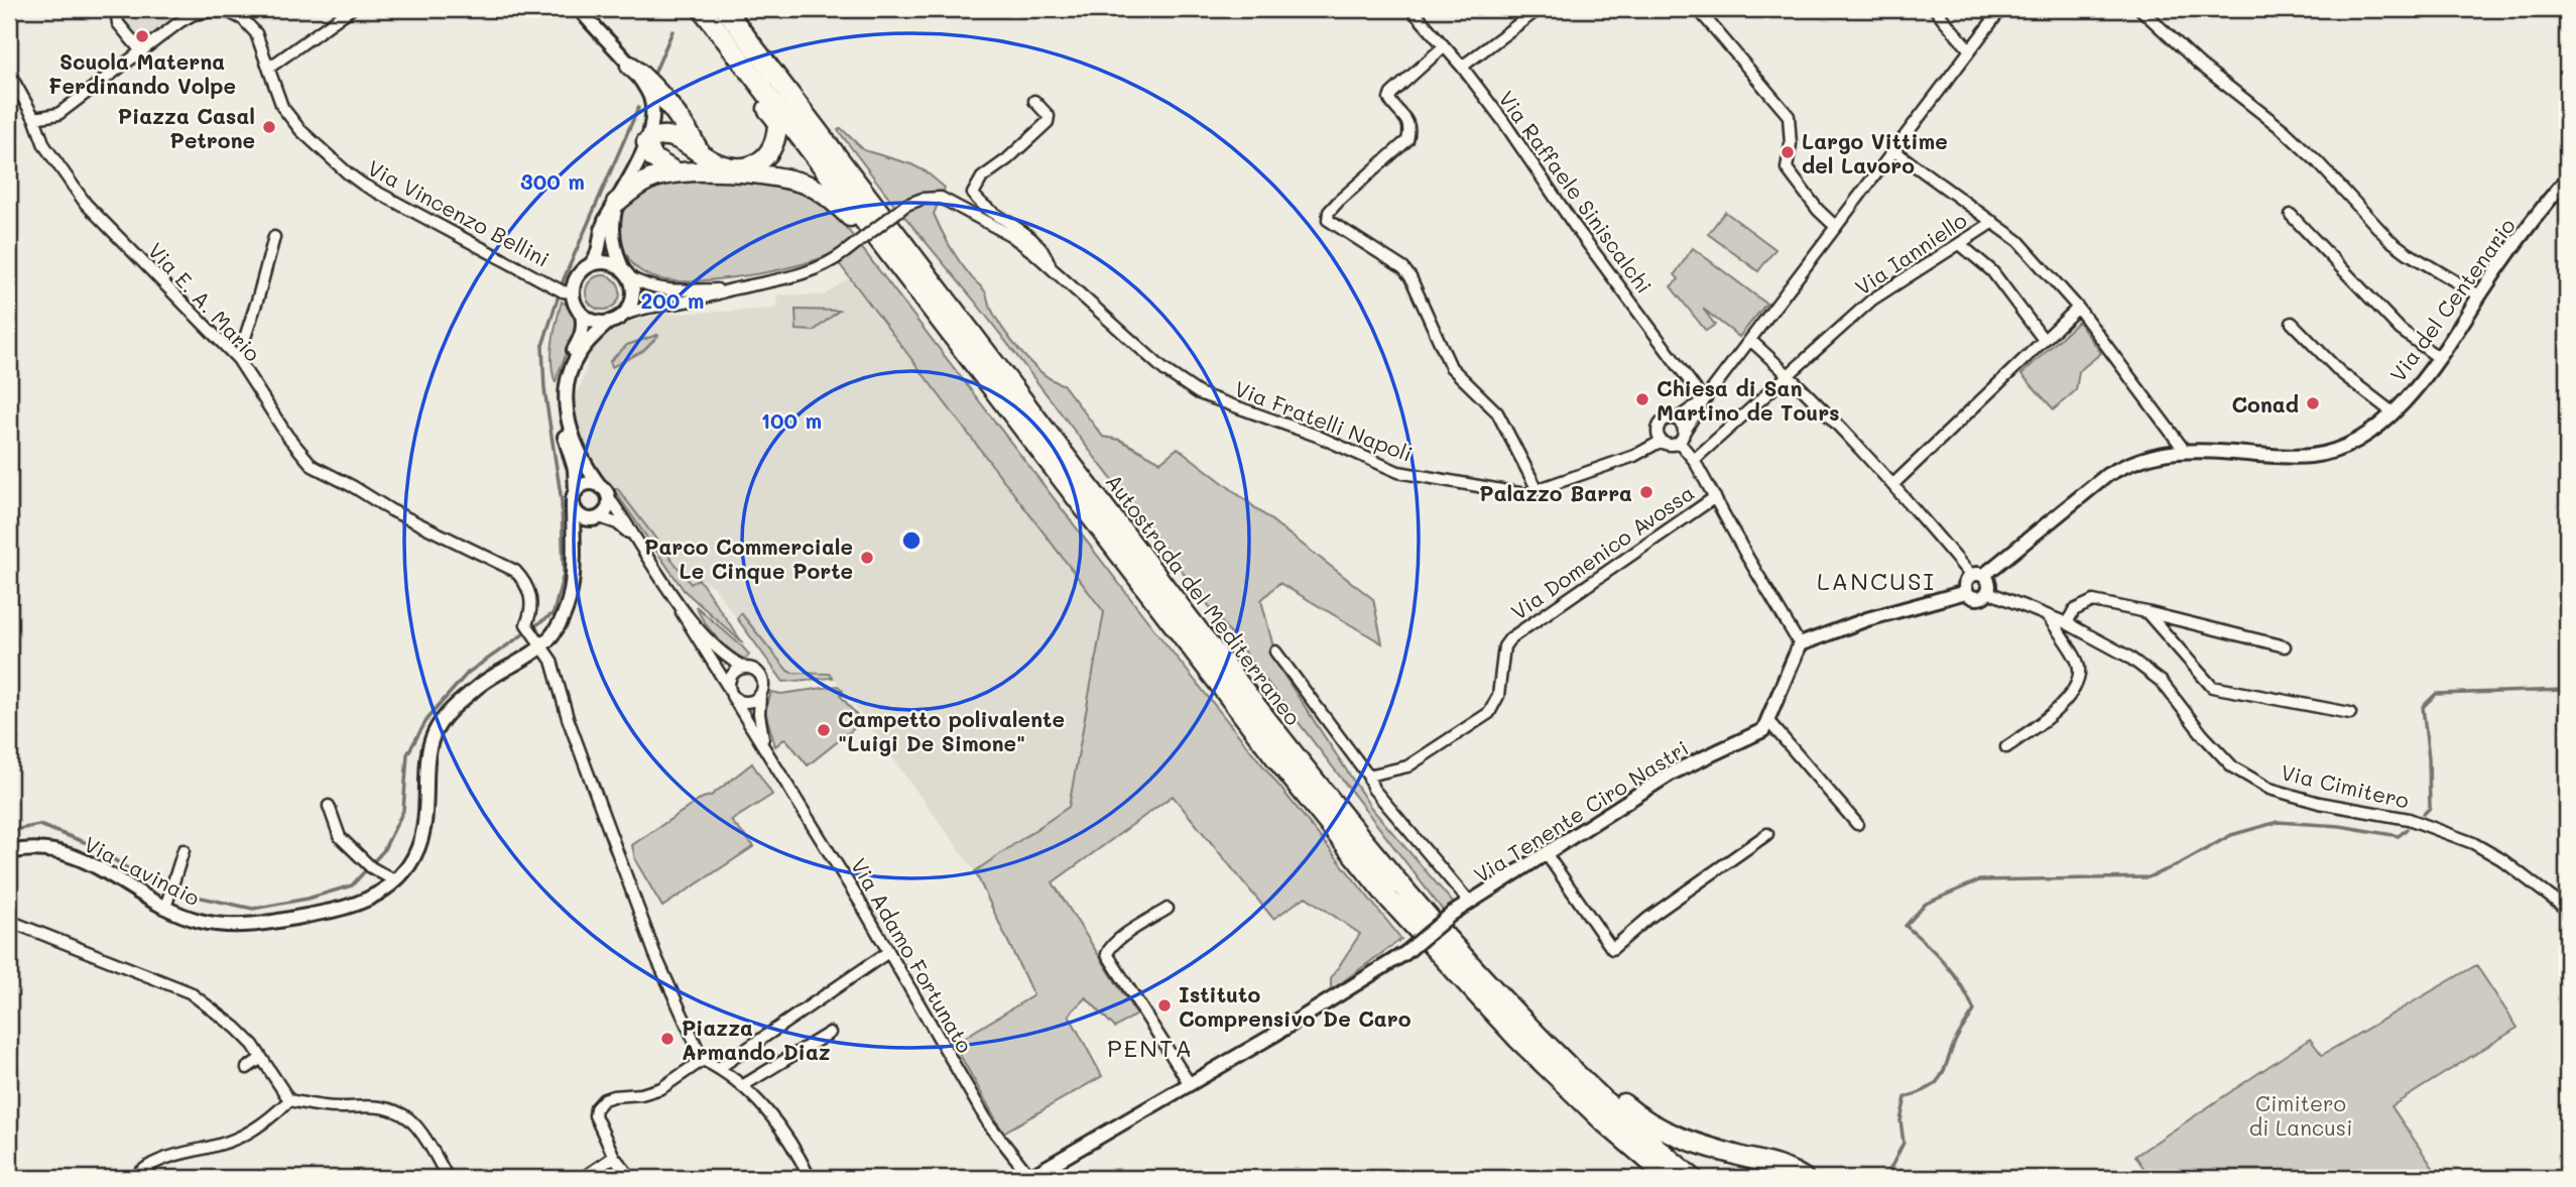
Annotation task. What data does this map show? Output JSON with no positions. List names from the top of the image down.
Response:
{
  "streets": {
    "highway": ["Autostrada del Mediterraneo"],
    "street": [
      "Via Raffaele Siniscalchi",
      "Via Vincenzo Bellini",
      "Via Ianniello",
      "Via del Centenario",
      "Via E. A. Mario",
      "Via Fratelli Napoli",
      "Via Domenico Avossa",
      "Via Cimitero",
      "Via Tenente Ciro Nastri",
      "Via Lavinaio",
      "Via Adamo Fortunato"
    ]
  },
  "crossings": [
    ["Via Vincenzo Bellini", "Via E. A. Mario"],
    ["Via Vincenzo Bellini", "Via Fratelli Napoli"],
    ["Via Vincenzo Bellini", "Via Adamo Fortunato"],
    ["Via del Centenario", "Via Cimitero"],
    ["Via E. A. Mario", "Via Lavinaio"],
    ["Via Fratelli Napoli", "Via Adamo Fortunato"],
    ["Via Tenente Ciro Nastri", "Via Adamo Fortunato"],
    ["Via Lavinaio", "Via Adamo Fortunato"]
  ],
  "districts": ["LANCUSI", "PENTA"],
  "parks": ["Cimitero di Lancusi"],
  "places": [
    "Scuola Materna Ferdinando Volpe",
    "Piazza Casal Petrone",
    "Largo Vittime del Lavoro",
    "Chiesa di San Martino de Tours",
    "Conad",
    "Palazzo Barra",
    "Parco Commerciale Le Cinque Porte",
    "Campetto polivalente \"Luigi De Simone\"",
    "Istituto Comprensivo De Caro",
    "Piazza Armando Diaz"
  ],
  "rings": ["300 m", "200 m", "100 m"]
}
